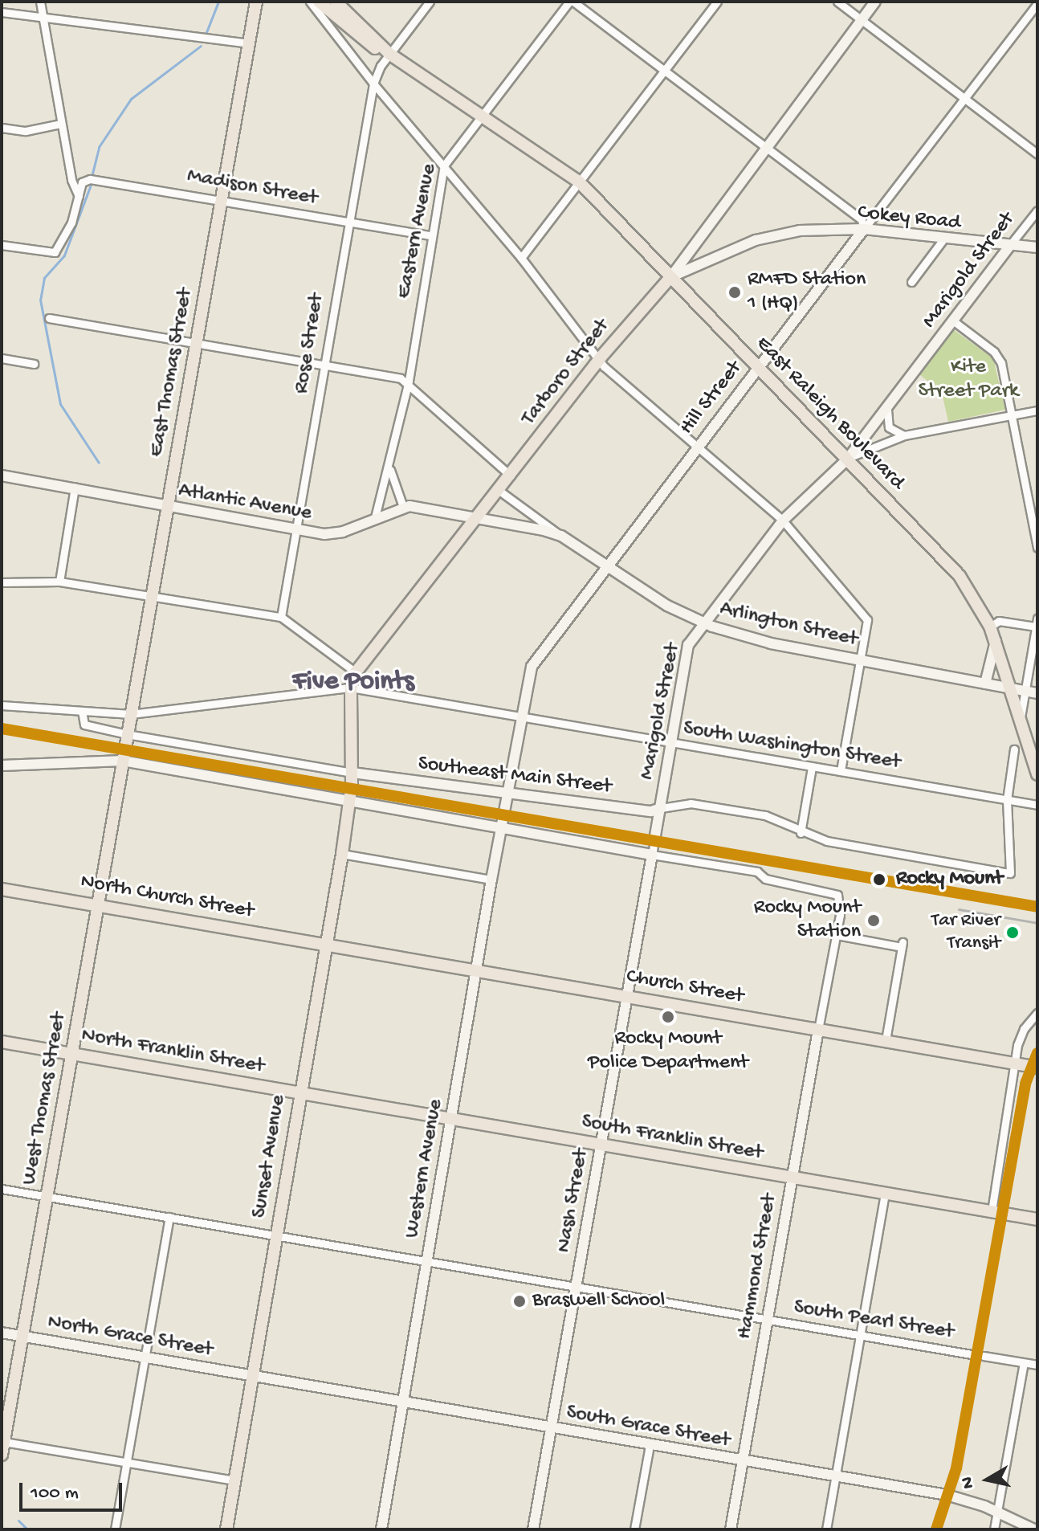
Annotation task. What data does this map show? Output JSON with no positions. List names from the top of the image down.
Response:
{
  "streets": {
    "main road": [
      "East Thomas Street",
      "Tarboro Street",
      "East Raleigh Boulevard",
      "North Church Street",
      "Church Street",
      "North Franklin Street",
      "West Thomas Street",
      "South Franklin Street",
      "Sunset Avenue"
    ],
    "street": [
      "Madison Street",
      "Cokey Road",
      "Eastern Avenue",
      "Marigold Street",
      "Rose Street",
      "Hill Street",
      "Atlantic Avenue",
      "Arlington Street",
      "South Washington Street",
      "Southeast Main Street",
      "Western Avenue",
      "Nash Street",
      "Hammond Street",
      "South Pearl Street",
      "North Grace Street",
      "South Grace Street"
    ]
  },
  "crossings": [
    ["Madison Street", "Eastern Avenue"],
    ["Madison Street", "Rose Street"],
    ["Madison Street", "East Thomas Street"],
    ["Cokey Road", "Marigold Street"],
    ["Cokey Road", "Tarboro Street"],
    ["Cokey Road", "Hill Street"],
    ["Cokey Road", "East Raleigh Boulevard"],
    ["Eastern Avenue", "East Raleigh Boulevard"],
    ["Eastern Avenue", "Atlantic Avenue"],
    ["Marigold Street", "East Raleigh Boulevard"],
    ["Marigold Street", "Arlington Street"],
    ["Marigold Street", "South Washington Street"],
    ["Marigold Street", "Southeast Main Street"],
    ["Marigold Street", "Nash Street"],
    ["Rose Street", "East Raleigh Boulevard"],
    ["Rose Street", "Atlantic Avenue"],
    ["East Thomas Street", "Atlantic Avenue"],
    ["East Thomas Street", "South Washington Street"],
    ["East Thomas Street", "West Thomas Street"],
    ["Tarboro Street", "East Raleigh Boulevard"],
    ["Tarboro Street", "Atlantic Avenue"],
    ["Tarboro Street", "Arlington Street"],
    ["Tarboro Street", "South Washington Street"],
    ["Tarboro Street", "Southeast Main Street"],
    ["Tarboro Street", "Sunset Avenue"],
    ["Hill Street", "East Raleigh Boulevard"],
    ["Hill Street", "Arlington Street"],
    ["Hill Street", "South Washington Street"],
    ["Hill Street", "Southeast Main Street"],
    ["Hill Street", "Western Avenue"],
    ["East Raleigh Boulevard", "Arlington Street"],
    ["Atlantic Avenue", "Arlington Street"],
    ["South Washington Street", "Southeast Main Street"],
    ["North Church Street", "Church Street"],
    ["North Church Street", "West Thomas Street"],
    ["North Church Street", "Sunset Avenue"],
    ["Church Street", "Sunset Avenue"],
    ["Church Street", "Western Avenue"],
    ["Church Street", "Nash Street"],
    ["Church Street", "Hammond Street"],
    ["North Franklin Street", "West Thomas Street"],
    ["North Franklin Street", "South Franklin Street"],
    ["North Franklin Street", "Sunset Avenue"],
    ["West Thomas Street", "South Pearl Street"],
    ["West Thomas Street", "North Grace Street"],
    ["South Franklin Street", "Sunset Avenue"],
    ["South Franklin Street", "Western Avenue"],
    ["South Franklin Street", "Nash Street"],
    ["South Franklin Street", "Hammond Street"],
    ["Sunset Avenue", "South Pearl Street"],
    ["Sunset Avenue", "North Grace Street"],
    ["Sunset Avenue", "South Grace Street"],
    ["Western Avenue", "South Pearl Street"],
    ["Western Avenue", "South Grace Street"],
    ["Nash Street", "Hammond Street"],
    ["Nash Street", "South Pearl Street"],
    ["Nash Street", "South Grace Street"],
    ["Hammond Street", "South Pearl Street"],
    ["Hammond Street", "South Grace Street"],
    ["North Grace Street", "South Grace Street"]
  ],
  "districts": ["Five Points"],
  "parks": ["Kite Street Park"],
  "places": [
    "RMFD Station 1 (HQ)",
    "Rocky Mount",
    "Rocky Mount Station",
    "Tar River Transit",
    "Rocky Mount Police Department",
    "Braswell School"
  ],
  "scale_bar": "100 m",
  "north": "left"
}
